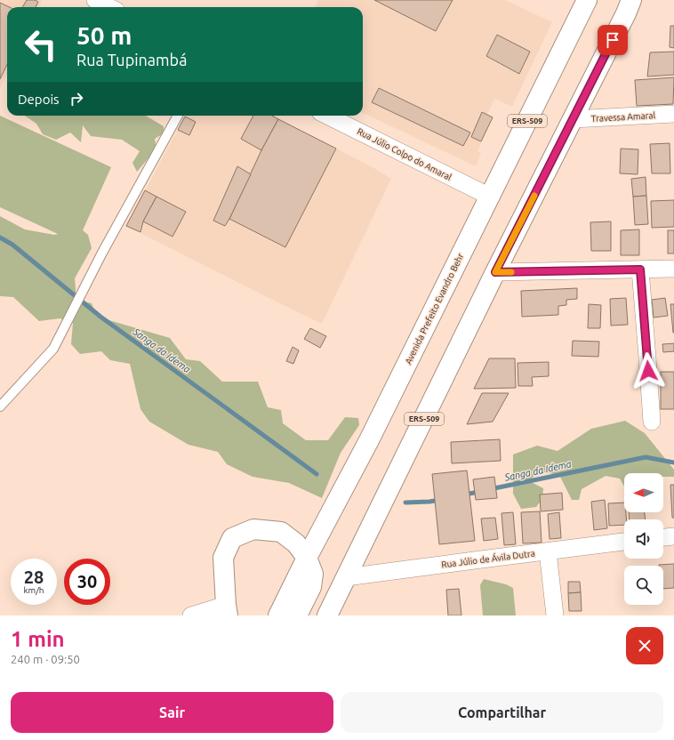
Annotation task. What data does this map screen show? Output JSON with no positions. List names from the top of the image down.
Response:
{
  "streets": {
    "highway": ["ERS-509", "Avenida Prefeito Evandro Behr"],
    "street": ["Travessa Amaral", "Rua Júlio Colpo do Amaral", "Rua Júlio de Ávila Dutra"]
  },
  "crossings": [
    ["Travessa Amaral", "ERS-509"],
    ["ERS-509", "Rua Júlio de Ávila Dutra"],
    ["Rua Júlio Colpo do Amaral", "Avenida Prefeito Evandro Behr"]
  ],
  "water": ["Sanga da Idema"],
  "north": "left",
  "page": {
    "turn": ["50 m", "Rua Tupinambá"],
    "then": "Depois",
    "speed": "28 km/h",
    "limit": "30",
    "heading": ["1 min", "240 m · 09:50"],
    "buttons": ["Sair", "Compartilhar"]
  }
}
